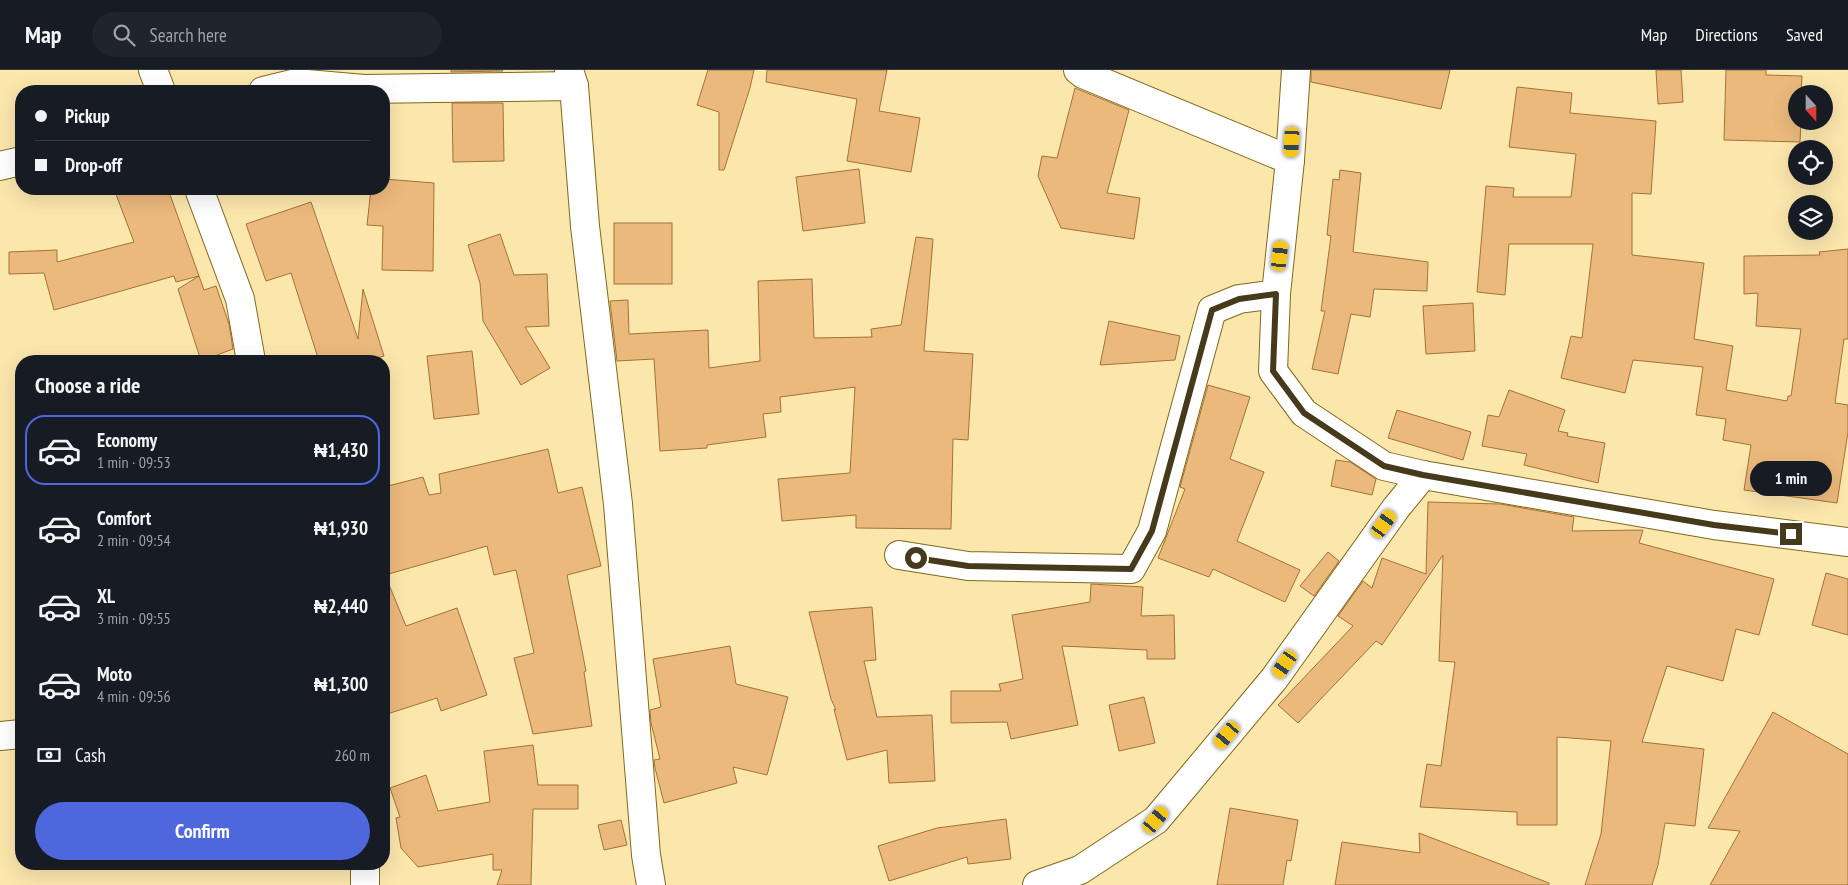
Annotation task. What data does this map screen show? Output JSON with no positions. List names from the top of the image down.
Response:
{
  "north": "bottom",
  "page": {
    "header": "Map",
    "search": "Search here",
    "nav": ["Map", "Directions", "Saved"],
    "banner": ["Pickup", "Drop-off"],
    "heading": "Choose a ride",
    "list": [
      {
        "name": "Economy",
        "note": "1 min · 09:53",
        "value": "₦1,430"
      },
      {
        "name": "Comfort",
        "note": "2 min · 09:54",
        "value": "₦1,930"
      },
      {
        "name": "XL",
        "note": "3 min · 09:55",
        "value": "₦2,440"
      },
      {
        "name": "Moto",
        "note": "4 min · 09:56",
        "value": "₦1,300"
      }
    ],
    "bubble": "1 min",
    "pay": ["Cash", "260 m"],
    "buttons": "Confirm"
  }
}
